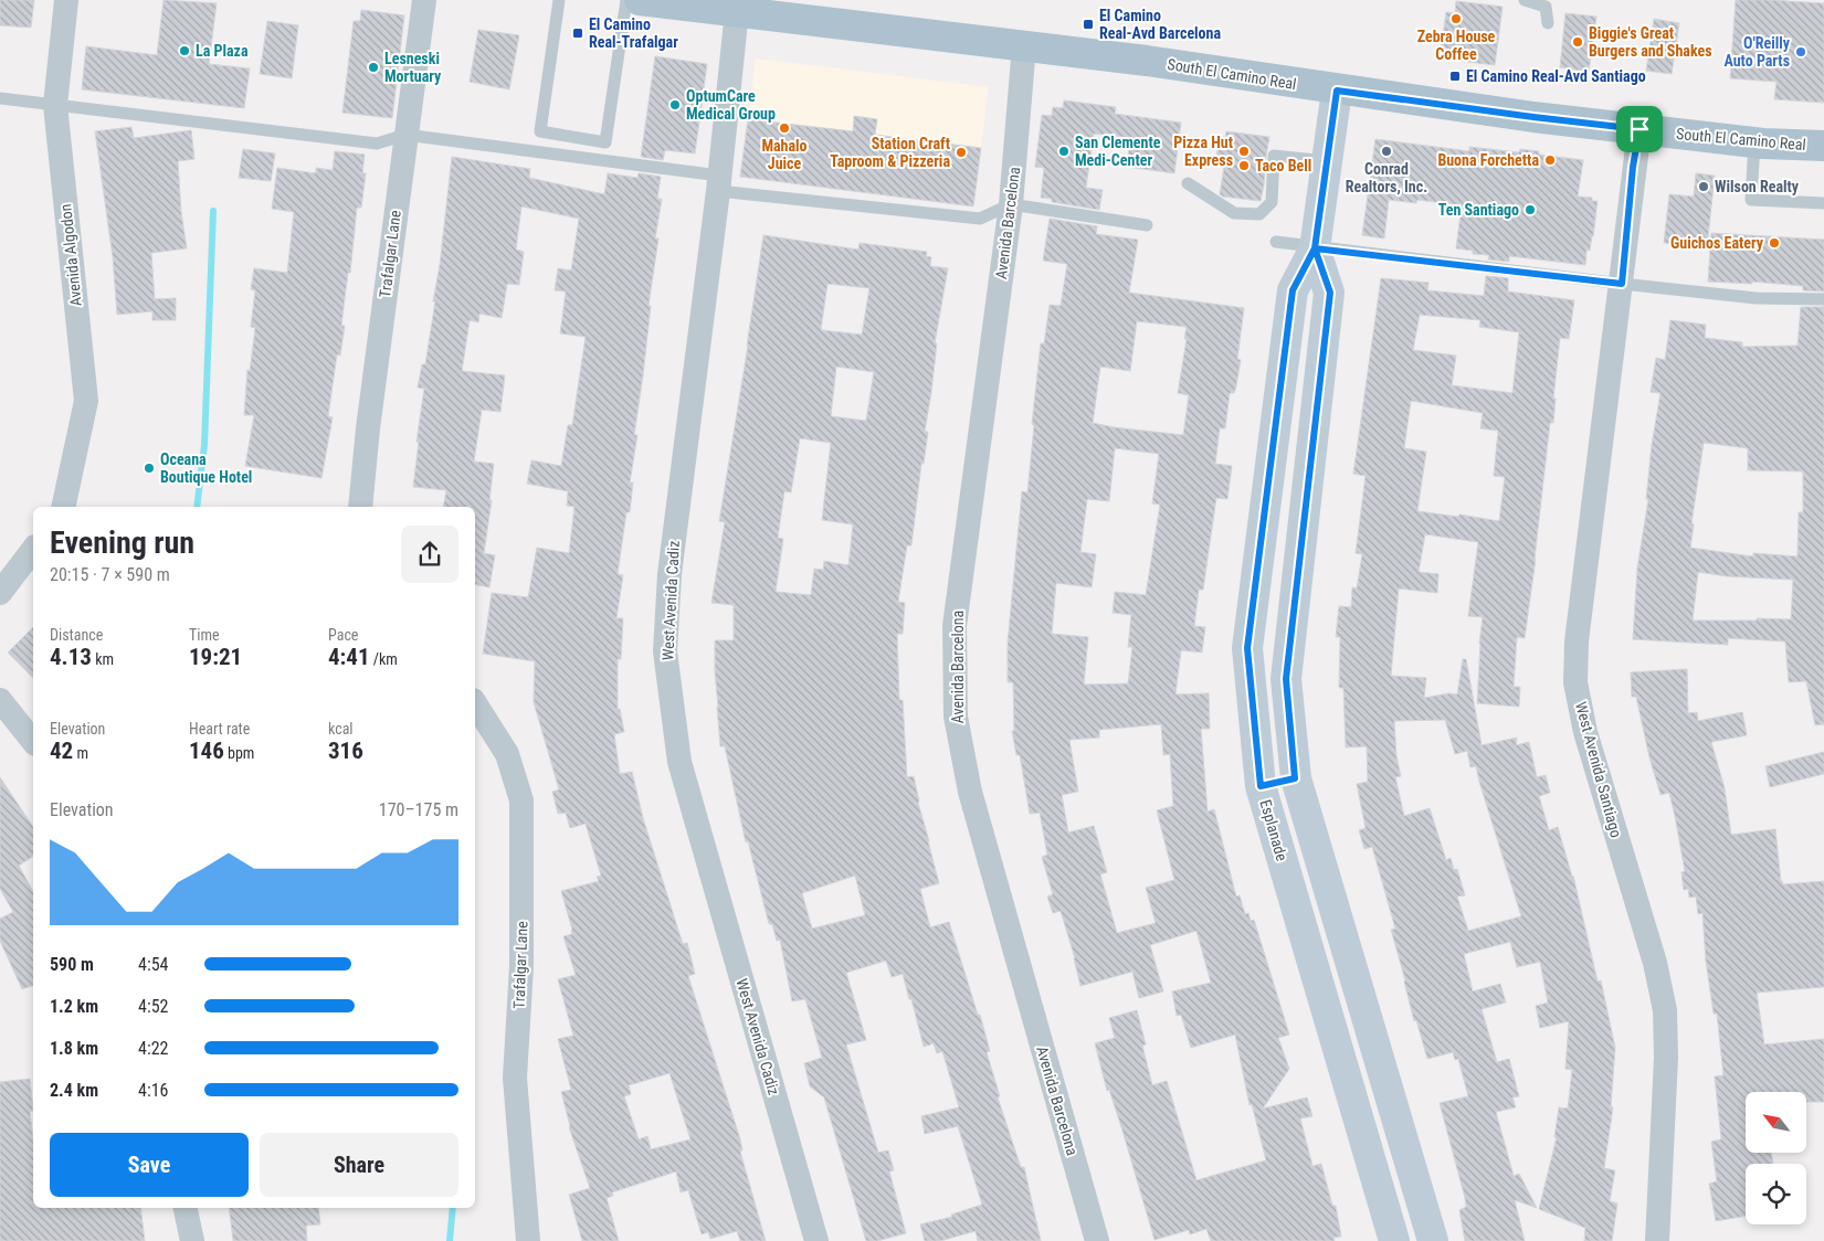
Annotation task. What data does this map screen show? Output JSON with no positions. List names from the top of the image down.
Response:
{
  "streets": {
    "main road": ["South El Camino Real"],
    "street": [
      "Avenida Barcelona",
      "Trafalgar Lane",
      "Avenida Algodon",
      "West Avenida Cadiz",
      "West Avenida Santiago",
      "Esplanade"
    ]
  },
  "crossings": [
    ["South El Camino Real", "Avenida Barcelona"],
    ["South El Camino Real", "West Avenida Cadiz"],
    ["South El Camino Real", "West Avenida Santiago"],
    ["South El Camino Real", "Esplanade"]
  ],
  "places": {
    "other": [
      "Zebra House Coffee",
      "Biggie's Great Burgers and Shakes",
      "La Plaza",
      "O'Reilly Auto Parts",
      "Lesneski Mortuary",
      "OptumCare Medical Group",
      "Mahalo Juice",
      "San Clemente Medi-Center",
      "Pizza Hut Express",
      "Conrad Realtors, Inc.",
      "Station Craft Taproom & Pizzeria",
      "Buona Forchetta",
      "Taco Bell",
      "Wilson Realty",
      "Ten Santiago",
      "Guichos Eatery",
      "Oceana Boutique Hotel"
    ],
    "transit": ["El Camino Real-Avd Barcelona", "El Camino Real-Trafalgar", "El Camino Real-Avd Santiago"]
  },
  "north": "top left",
  "page": {
    "heading": ["Evening run", "20:15 · 7 × 590 m"],
    "stats": [
      ["Distance", "4.13 km"],
      ["Time", "19:21"],
      ["Pace", "4:41 /km"],
      ["Elevation", "42 m"],
      ["Heart rate", "146 bpm"],
      ["kcal", "316"]
    ],
    "chart": ["Elevation", "170–175 m"],
    "list": [
      {
        "name": "590 m",
        "note": "4:54"
      },
      {
        "name": "1.2 km",
        "note": "4:52"
      },
      {
        "name": "1.8 km",
        "note": "4:22"
      },
      {
        "name": "2.4 km",
        "note": "4:16"
      }
    ],
    "buttons": ["Save", "Share"]
  }
}
